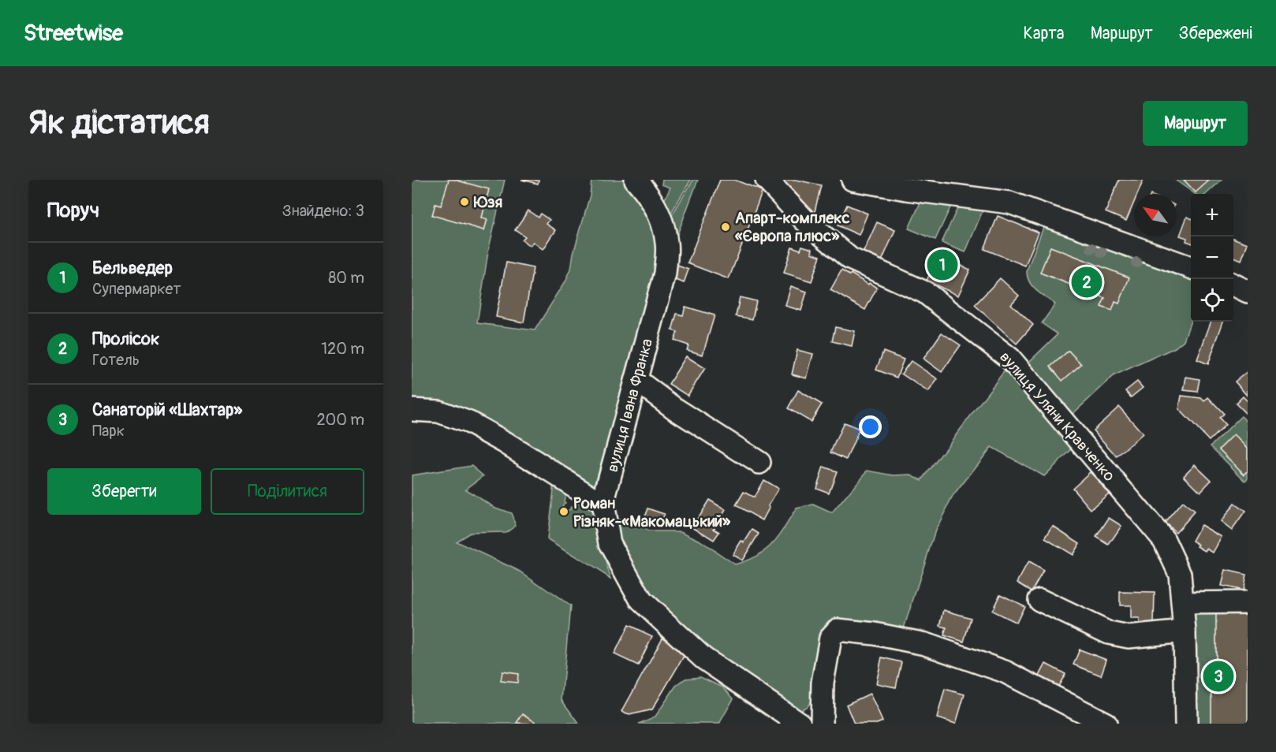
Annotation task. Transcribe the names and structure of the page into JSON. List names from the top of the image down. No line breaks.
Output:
{"streets":{"street":["вулиця Івана Франка","вулиця Уляни Кравченко"]},"places":["Юзя","Апарт-комплекс «Європа плюс»","Роман Різняк-«Макомацький»"],"north":"top left","page":{"header":"Streetwise","nav":["Карта","Маршрут","Збережені"],"buttons":["Маршрут",["Зберегти","Поділитися"]],"title":"Як дістатися","heading":["Поруч","Знайдено: 3"],"map_buttons":["+","−"],"list":[{"mark":"1","name":"Бельведер","note":"Супермаркет","value":"80 m"},{"mark":"2","name":"Пролісок","note":"Готель","value":"120 m"},{"mark":"3","name":"Санаторій «Шахтар»","note":"Парк","value":"200 m"}],"pins":["1","2","3"]}}
